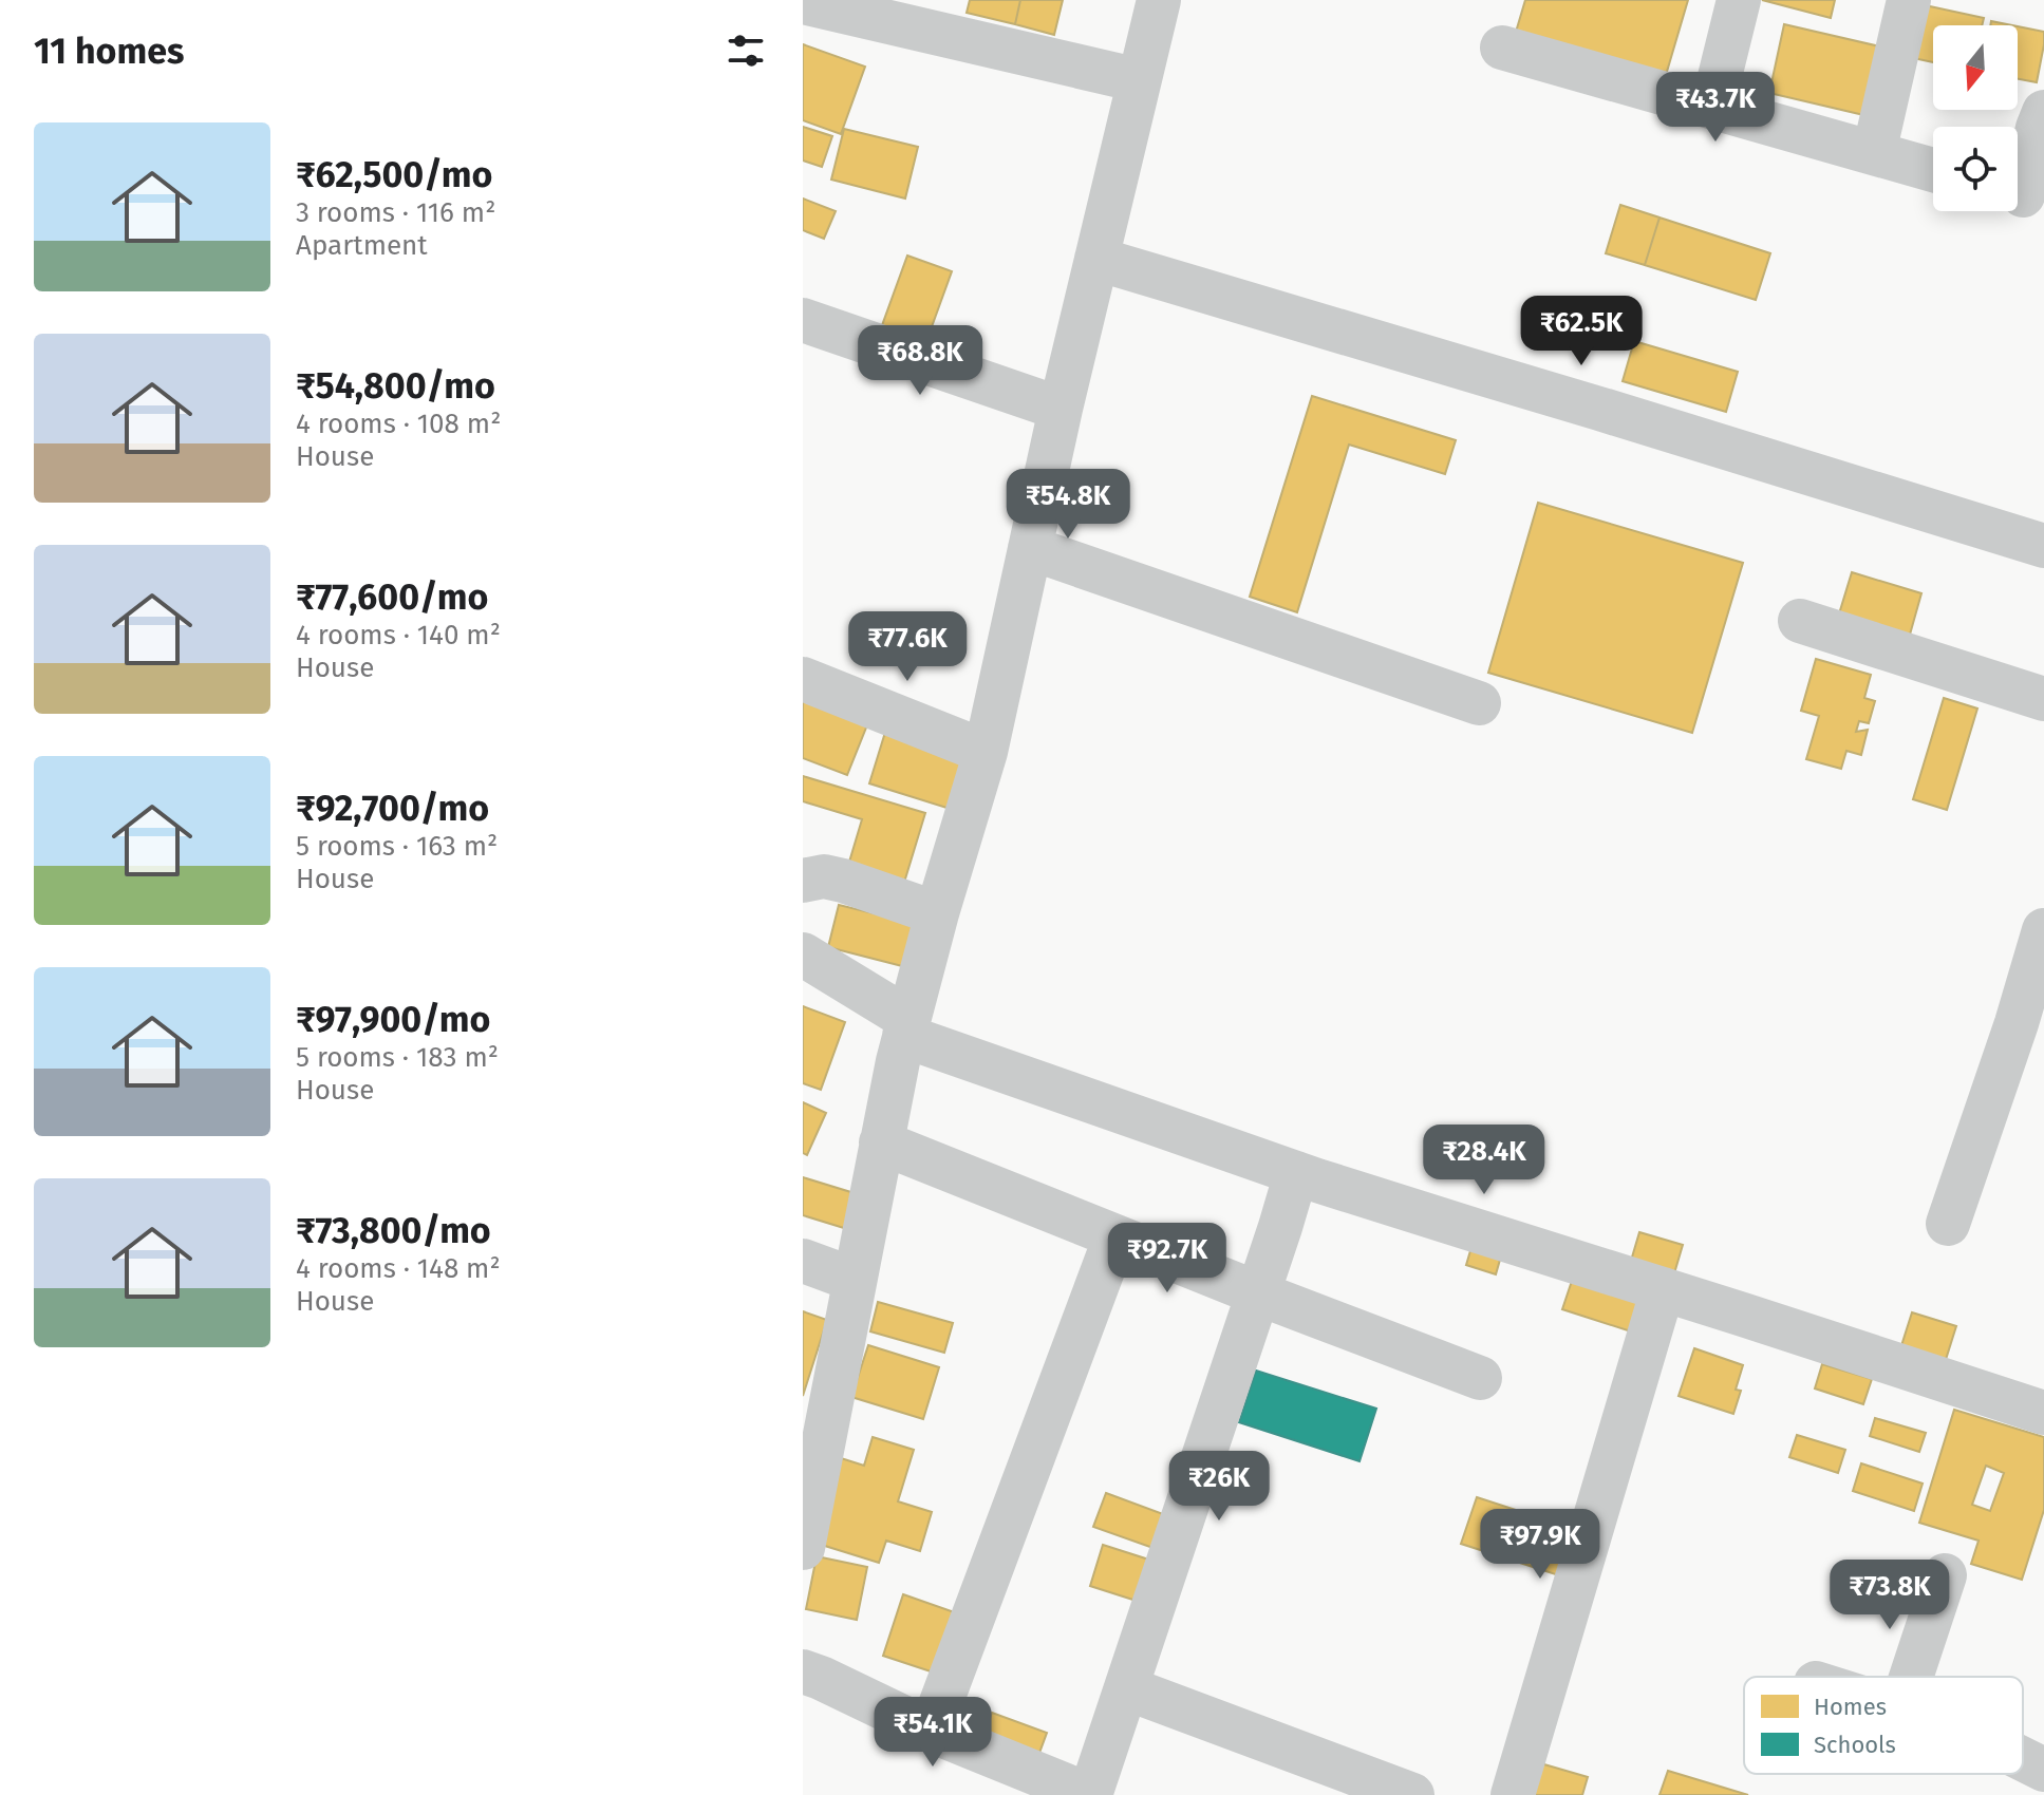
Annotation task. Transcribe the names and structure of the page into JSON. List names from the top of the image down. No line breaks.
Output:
{"legend":["Homes","Schools"],"north":"bottom","page":{"heading":"11 homes","price":["₹43.7K","₹62.5K","₹68.8K","₹54.8K","₹77.6K","₹28.4K","₹92.7K","₹26K","₹97.9K","₹73.8K","₹54.1K"],"list":[{"name":"₹62,500/mo","note":"3 rooms · 116 m² · Apartment"},{"name":"₹54,800/mo","note":"4 rooms · 108 m² · House"},{"name":"₹77,600/mo","note":"4 rooms · 140 m² · House"},{"name":"₹92,700/mo","note":"5 rooms · 163 m² · House"},{"name":"₹97,900/mo","note":"5 rooms · 183 m² · House"},{"name":"₹73,800/mo","note":"4 rooms · 148 m² · House"}]}}
